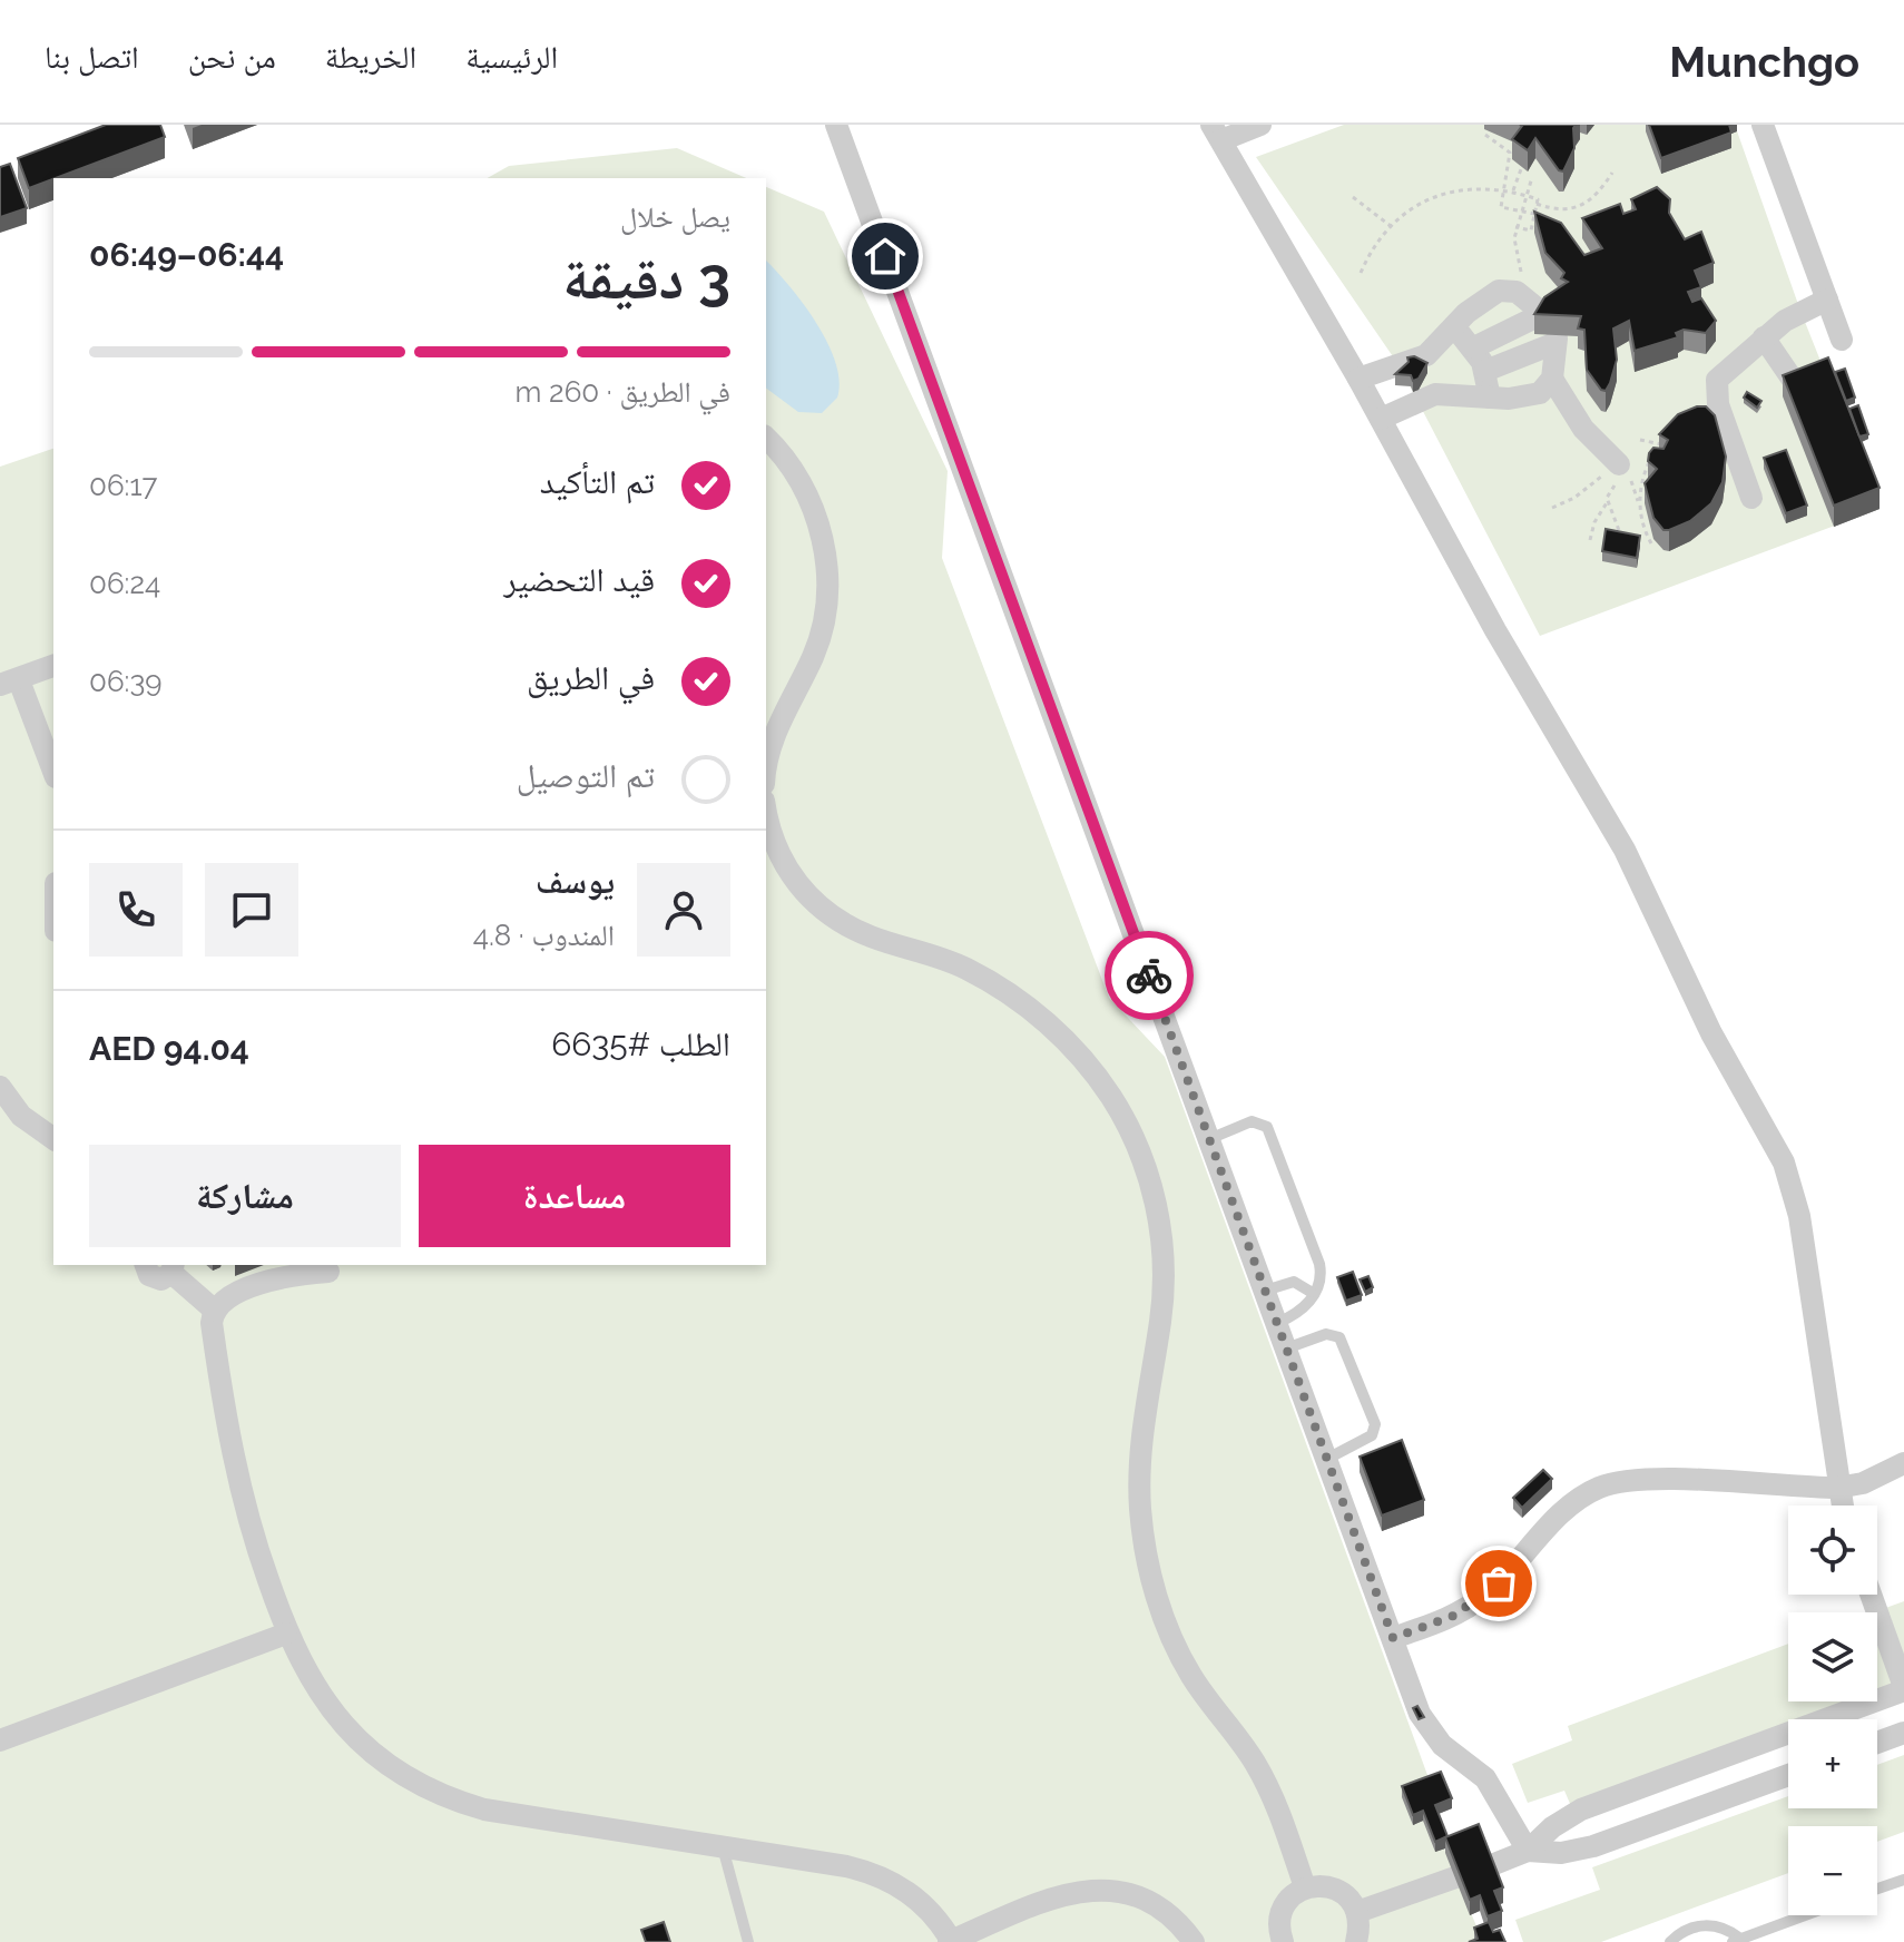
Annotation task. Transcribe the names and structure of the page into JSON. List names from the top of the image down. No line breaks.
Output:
{"page":{"header":"Munchgo","nav":["الرئيسية","الخريطة","من نحن","اتصل بنا"],"heading":["3 دقيقة","يصل خلال","06:44–06:49"],"panel":["يوسف","المندوب · 4.8","الطلب #6635","AED 94.04"],"bar":"في الطريق · 260 m","list":[["تم التأكيد","06:17"],["قيد التحضير","06:24"],["في الطريق","06:39"],"تم التوصيل"],"buttons":["مساعدة","مشاركة"],"map_buttons":["+","−"]}}
